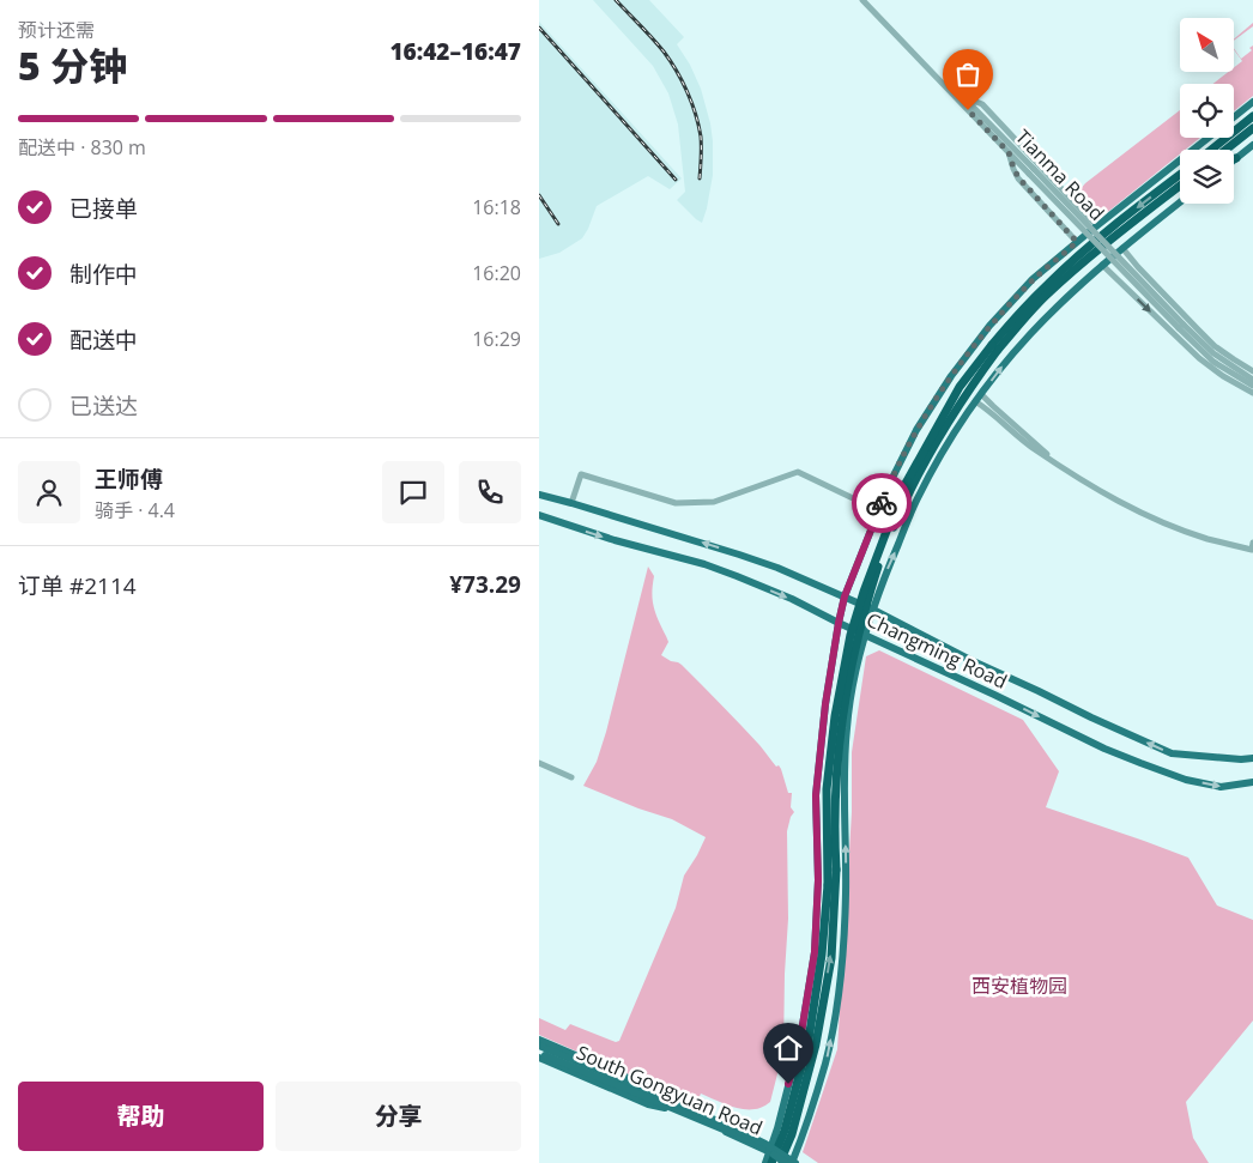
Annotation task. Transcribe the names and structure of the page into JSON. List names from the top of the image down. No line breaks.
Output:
{"streets":{"main road":["Changming Road","South Gongyuan Road"],"street":["Tianma Road"]},"parks":["西安植物园"],"north":"top left","page":{"heading":["5 分钟","预计还需","16:42–16:47"],"panel":["王师傅","骑手 · 4.4","订单 #2114","¥73.29"],"bar":"配送中 · 830 m","list":[["已接单","16:18"],["制作中","16:20"],["配送中","16:29"],"已送达"],"buttons":["帮助","分享"]}}
